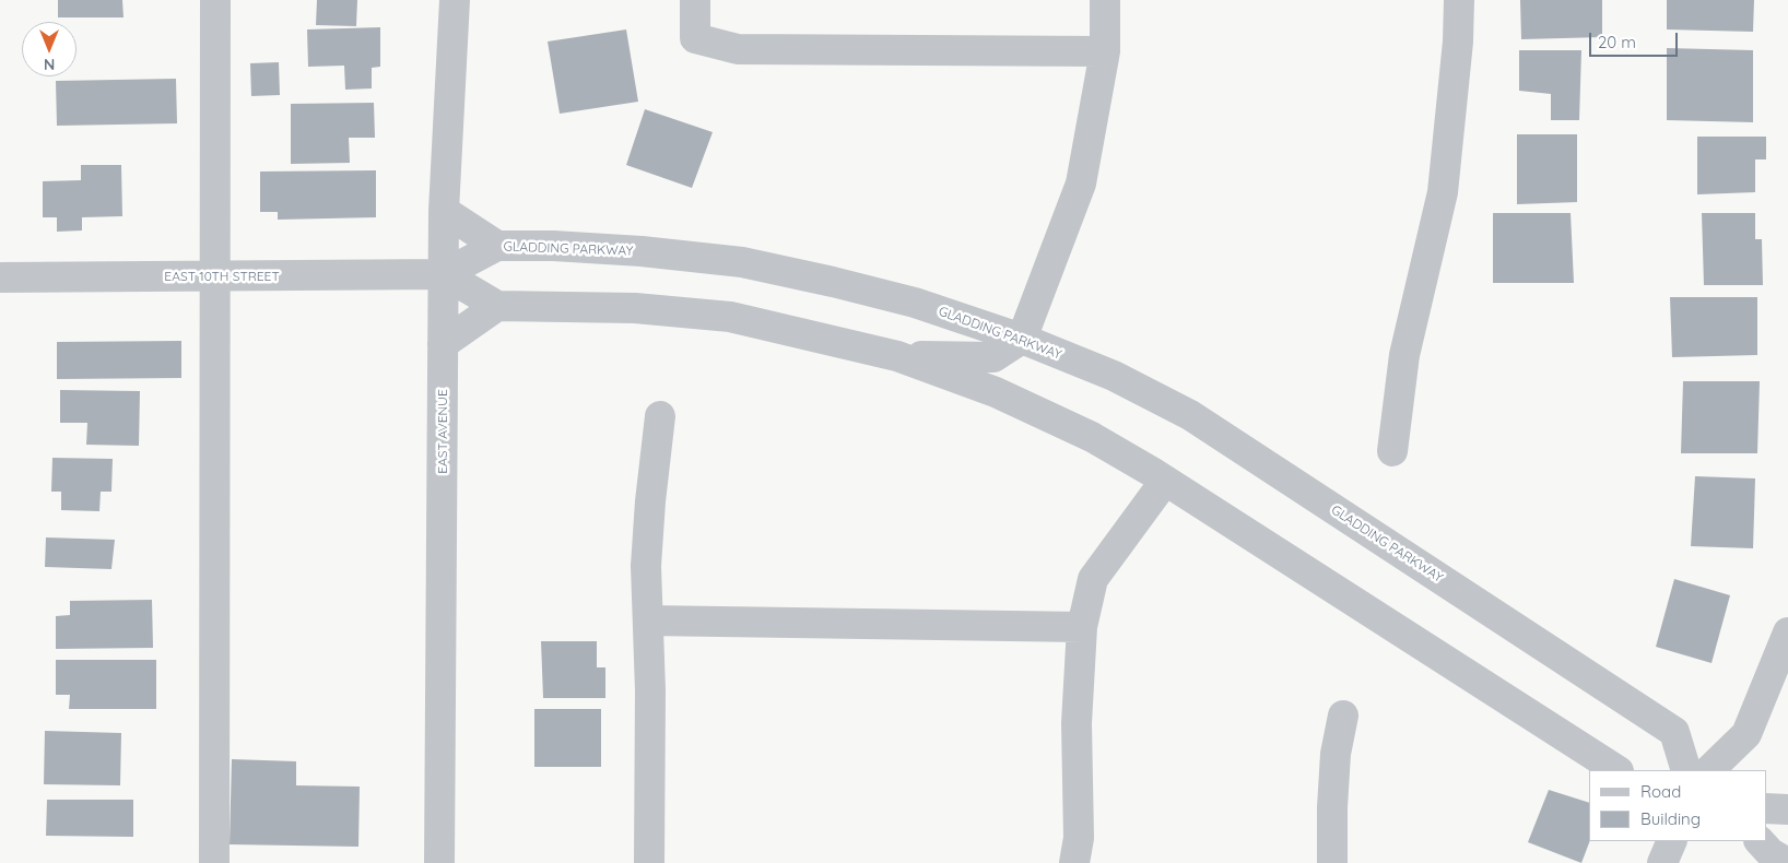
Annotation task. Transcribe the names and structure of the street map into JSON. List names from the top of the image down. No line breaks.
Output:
{"streets":{"street":["GLADDING PARKWAY","EAST 10TH STREET","EAST AVENUE"]},"crossings":[["GLADDING PARKWAY","EAST 10TH STREET"],["GLADDING PARKWAY","EAST AVENUE"],["EAST 10TH STREET","EAST AVENUE"]],"legend":["Road","Building"],"scale_bar":"20 m","north":"bottom"}
